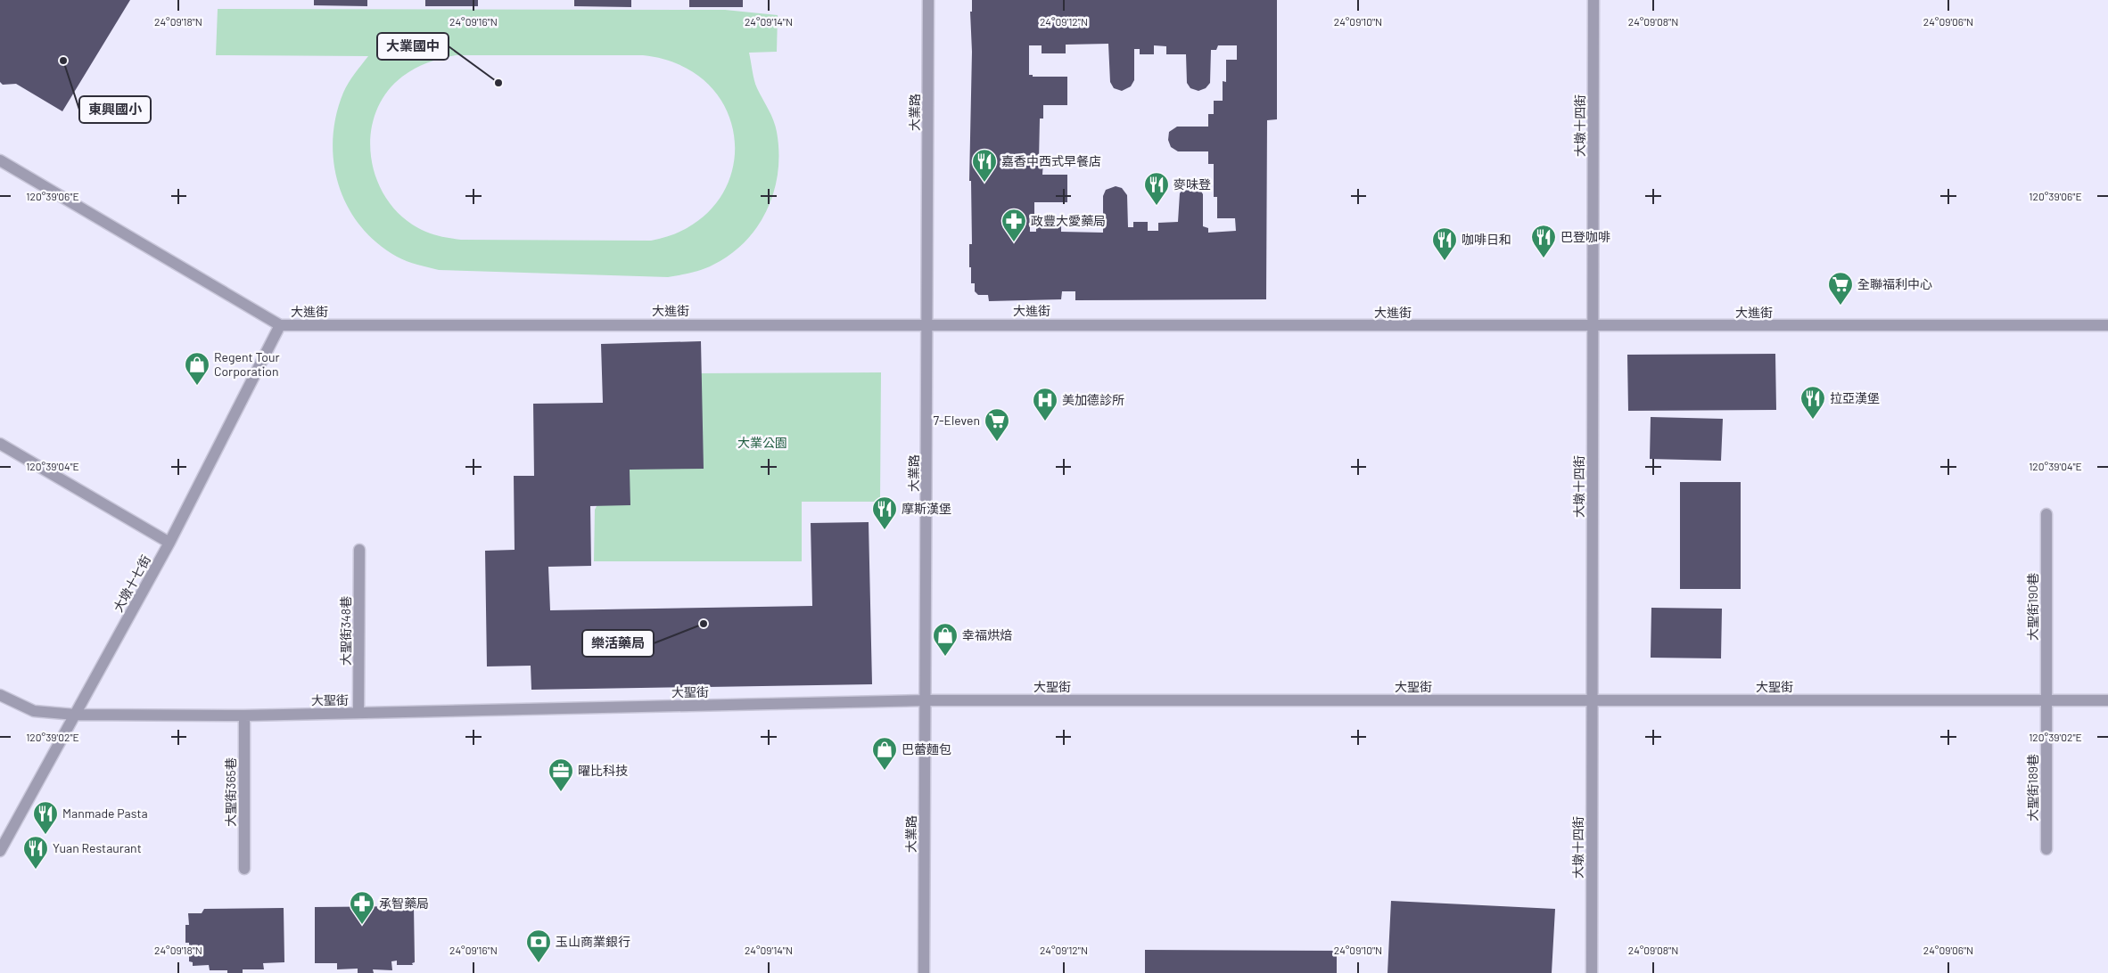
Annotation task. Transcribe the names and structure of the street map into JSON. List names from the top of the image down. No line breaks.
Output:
{"streets":{"street":["大業路","大墩十四街","大進街","大墩十七街","大聖街190巷","大聖街348巷","大聖街","大聖街189巷","大聖街365巷"]},"crossings":[["大業路","大進街"],["大業路","大聖街"],["大墩十四街","大進街"],["大墩十四街","大聖街"],["大進街","大墩十七街"],["大墩十七街","大聖街"],["大聖街190巷","大聖街"],["大聖街190巷","大聖街189巷"],["大聖街348巷","大聖街"],["大聖街","大聖街189巷"],["大聖街","大聖街365巷"]],"parks":["大業公園"],"places":{"other":["東興國小","大業國中","樂活藥局"],"restaurant":["嘉香中西式早餐店","麥味登","巴登咖啡","咖啡日和","拉亞漢堡","摩斯漢堡","Manmade Pasta","Yuan Restaurant"],"pharmacy":["政豐大愛藥局","承智藥局"],"supermarket":["全聯福利中心","7-Eleven"],"shop":["Regent Tour Corporation","幸福烘焙","巴蕾麵包"],"hospital":["美加德診所"],"office":["曜比科技"],"bank":["玉山商業銀行"]},"coordinates":["24°09'18\"N","24°09'16\"N","24°09'14\"N","24°09'12\"N","24°09'10\"N","24°09'08\"N","24°09'06\"N","120°39'06\"E","120°39'04\"E","120°39'02\"E"]}
